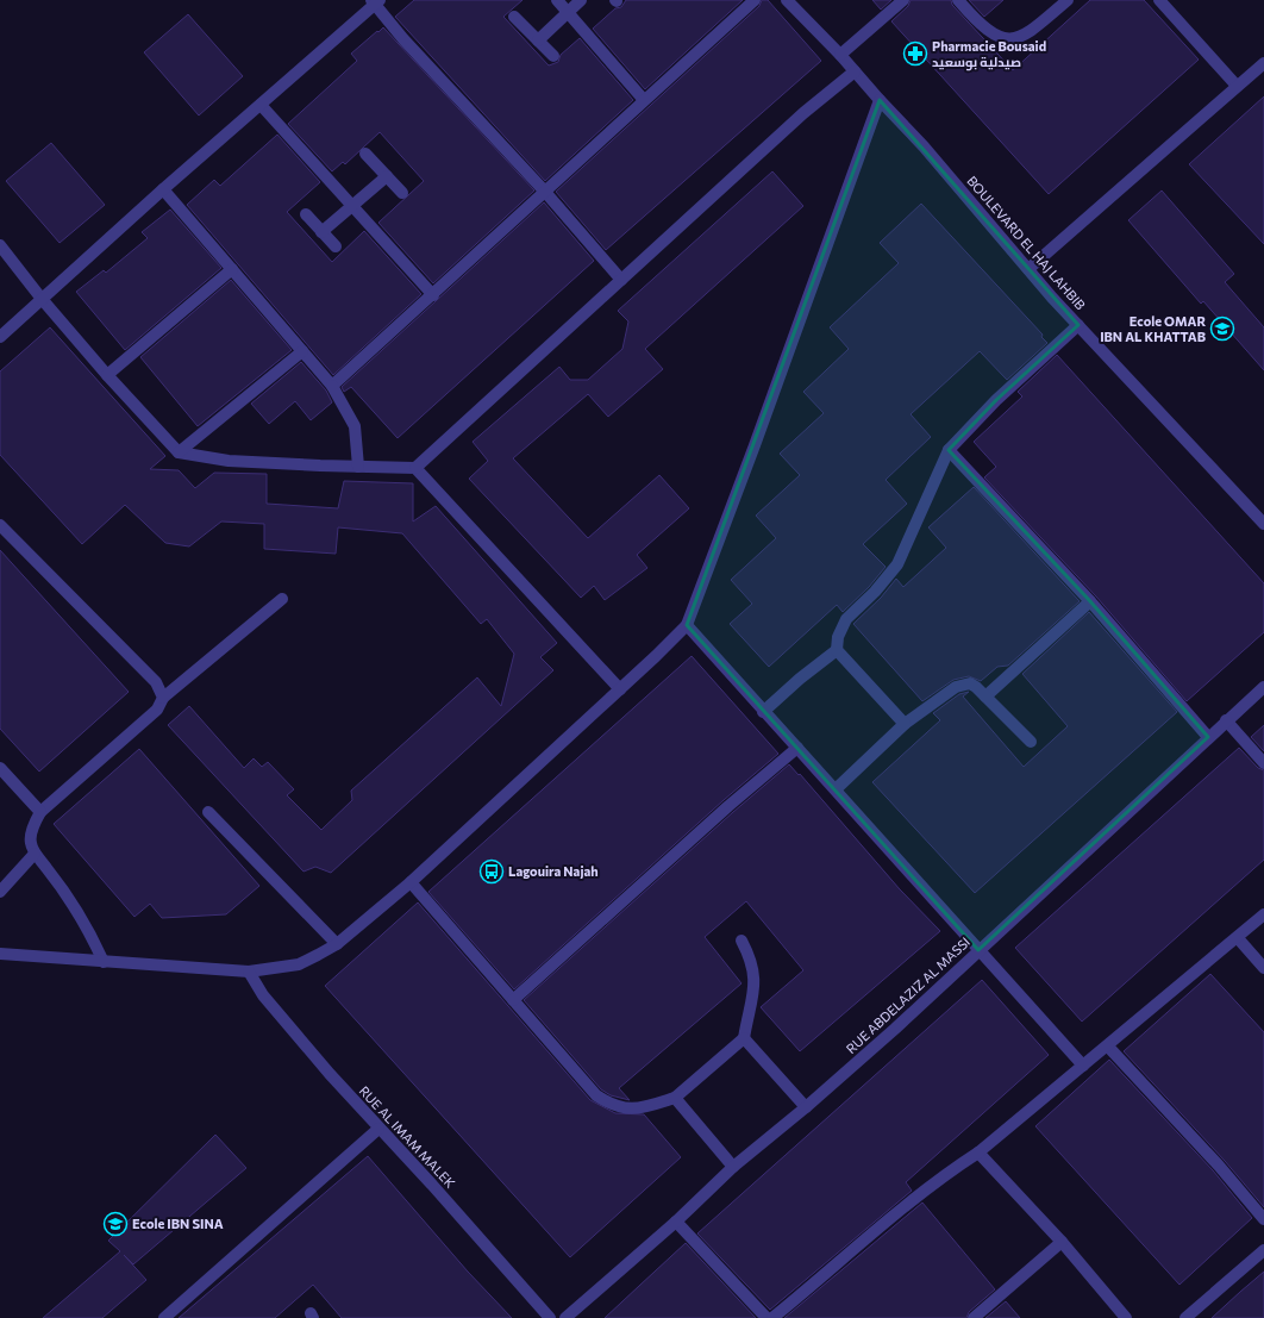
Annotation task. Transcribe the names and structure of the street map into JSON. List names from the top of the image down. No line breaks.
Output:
{"streets":{"street":["BOULEVARD EL HAJ LAHBIB","RUE ABDELAZIZ AL MASSI","RUE AL IMAM MALEK"]},"places":{"pharmacy":["Pharmacie Bousaid صيدلية بوسعيد"],"school or university":["Ecole OMAR IBN AL KHATTAB","Ecole IBN SINA"],"bus stop":["Lagouira Najah"]}}
